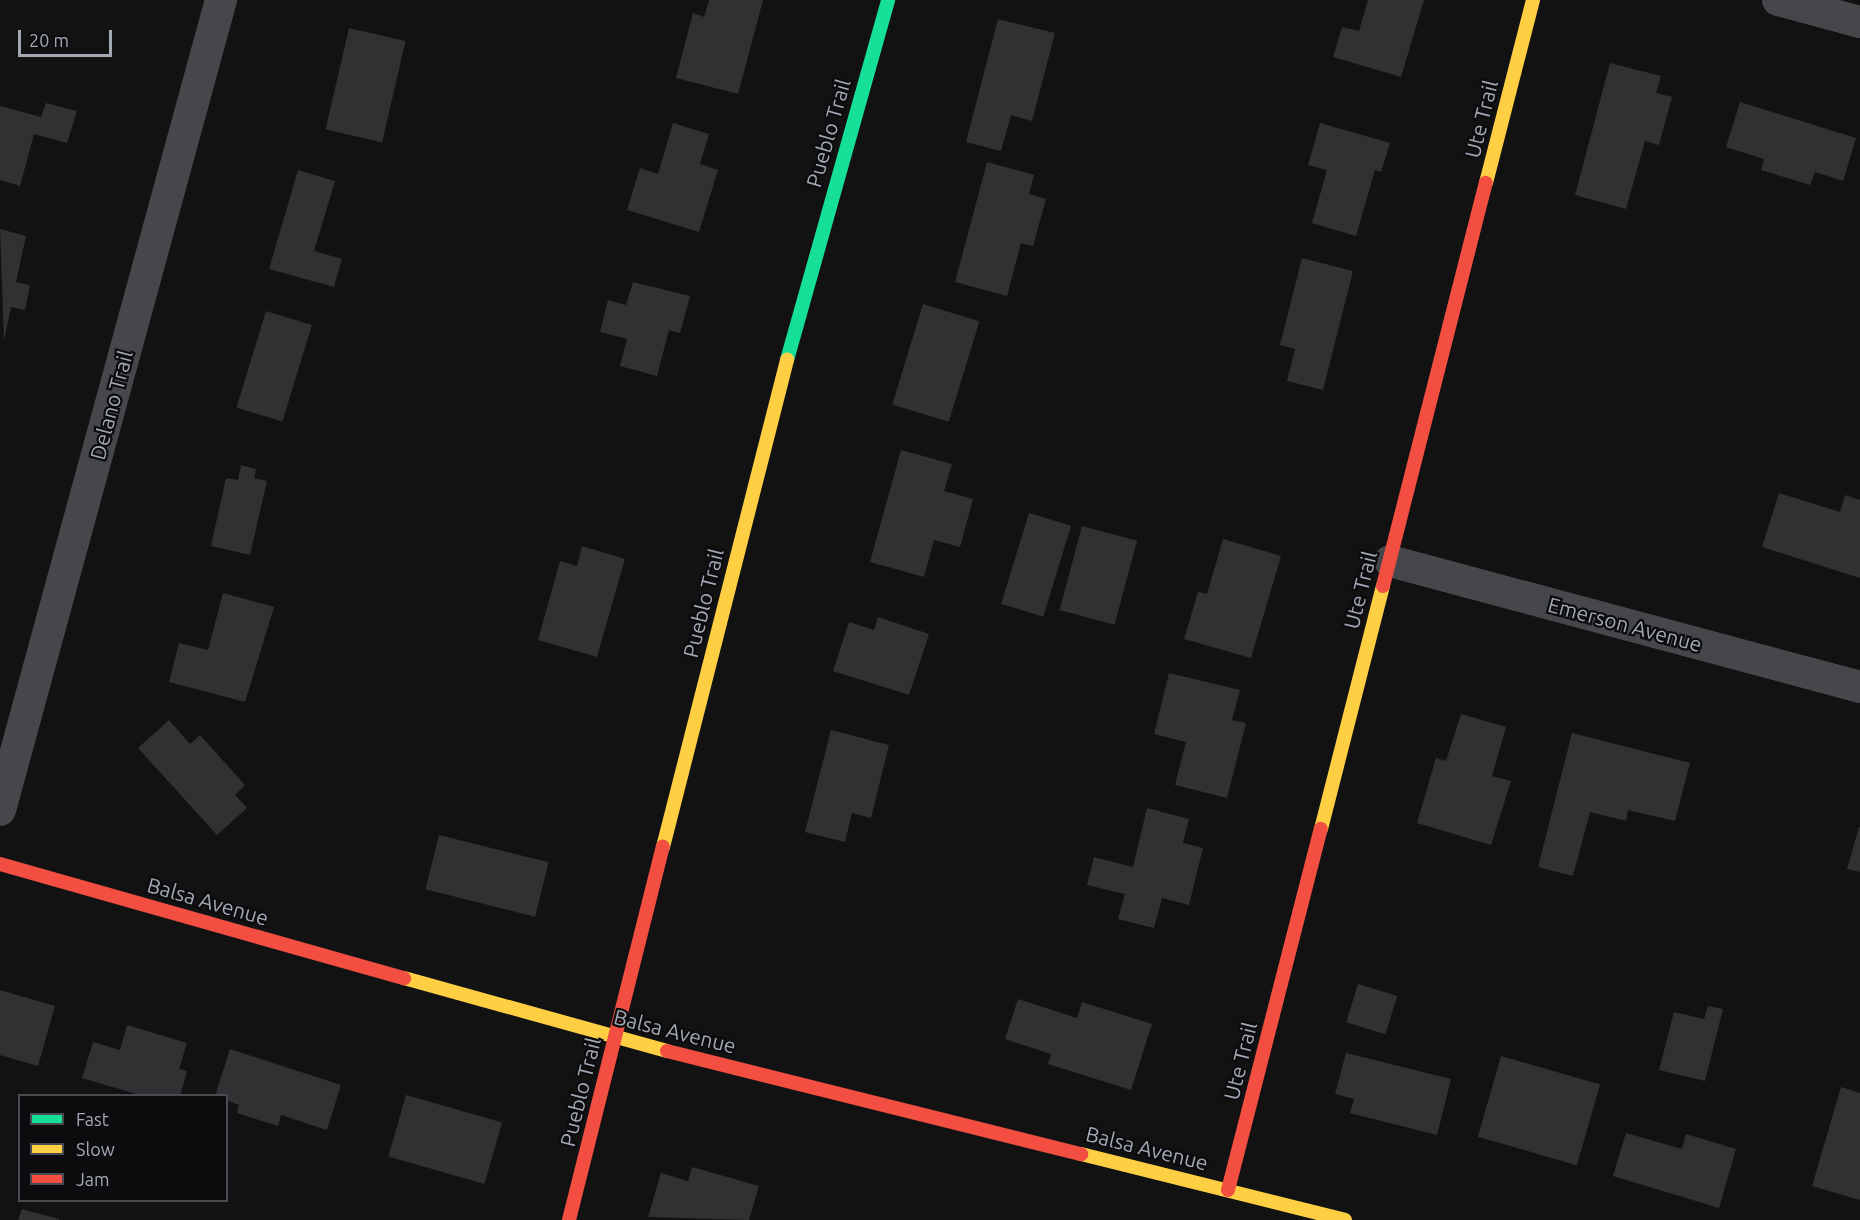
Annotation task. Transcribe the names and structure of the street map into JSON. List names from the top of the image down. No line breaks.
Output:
{"streets":{"street":["Ute Trail","Pueblo Trail","Delano Trail","Emerson Avenue","Balsa Avenue"]},"crossings":[["Ute Trail","Emerson Avenue"],["Ute Trail","Balsa Avenue"],["Pueblo Trail","Balsa Avenue"]],"legend":["Fast","Slow","Jam"],"scale_bar":"20 m"}
